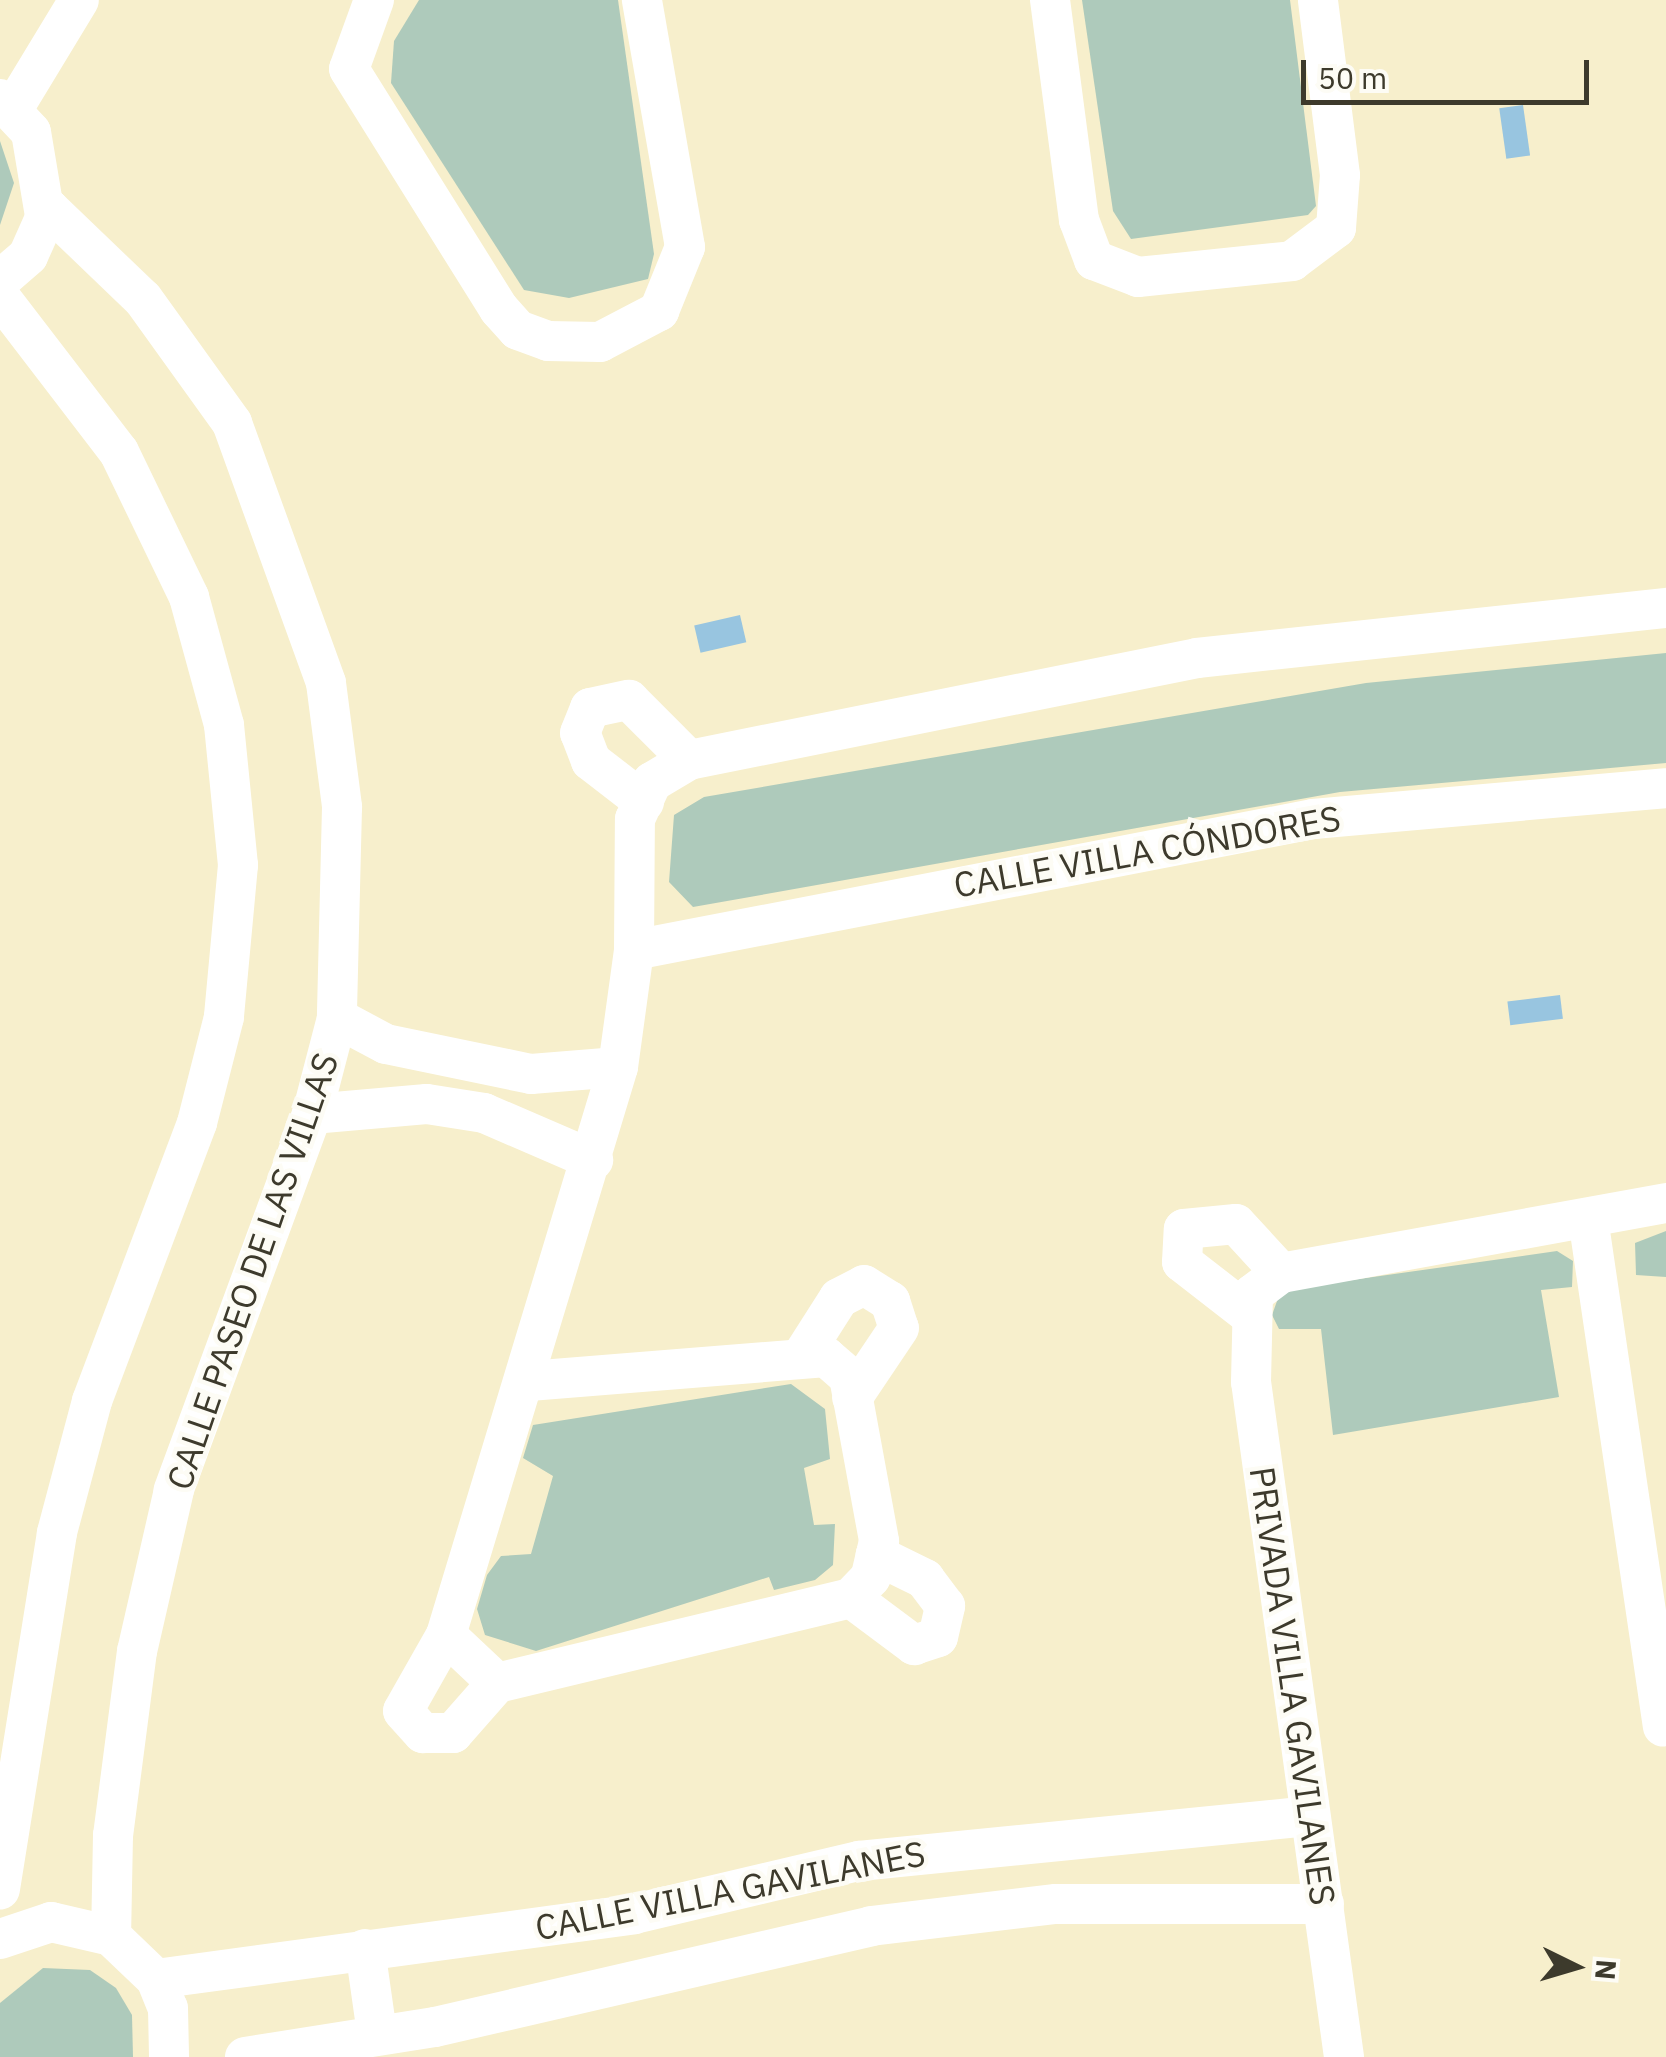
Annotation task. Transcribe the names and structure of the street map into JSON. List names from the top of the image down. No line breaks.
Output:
{"streets":{"street":["CALLE VILLA CÓNDORES","CALLE PASEO DE LAS VILLAS","PRIVADA VILLA GAVILANES","CALLE VILLA GAVILANES"]},"crossings":[["PRIVADA VILLA GAVILANES","CALLE VILLA GAVILANES"]],"scale_bar":"50 m","north":"right"}
